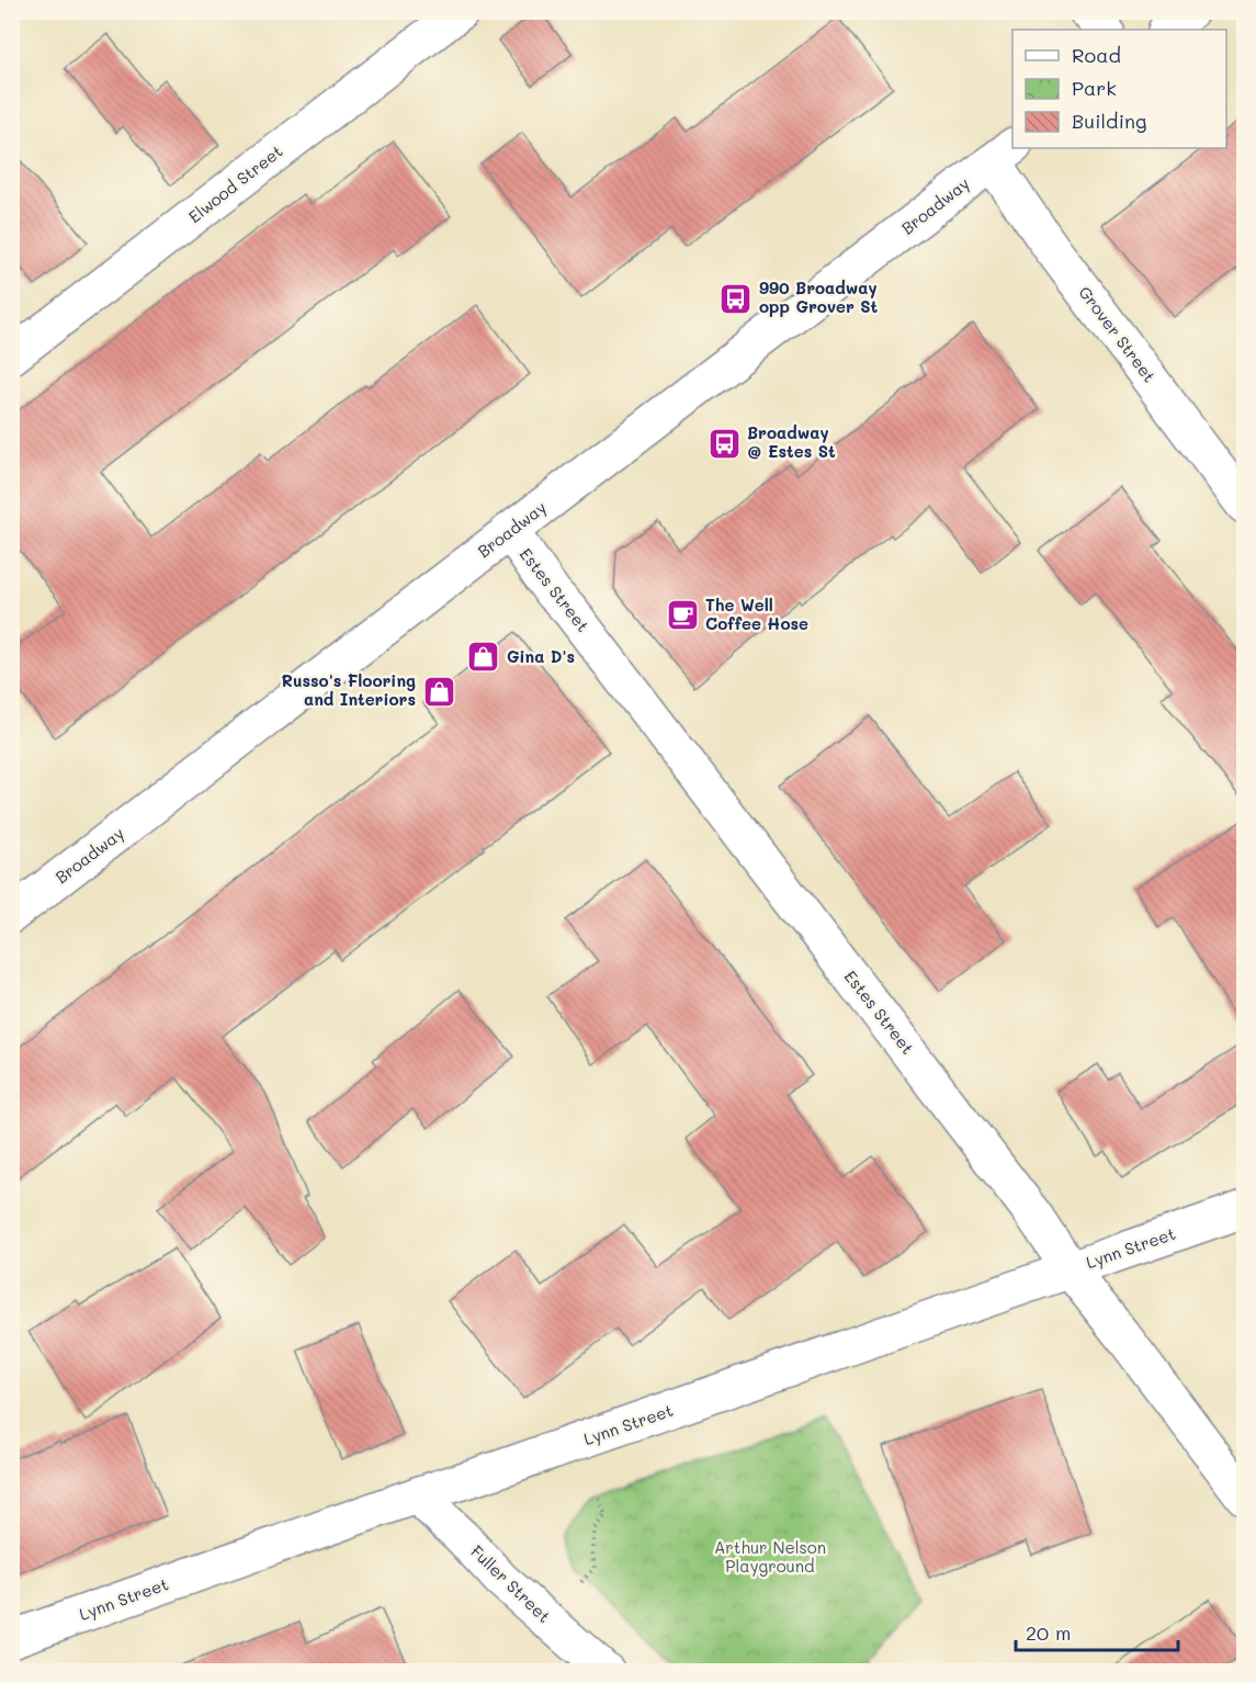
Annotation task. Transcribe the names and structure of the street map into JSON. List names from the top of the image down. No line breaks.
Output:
{"streets":{"main road":["Elwood Street","Broadway","Grover Street","Estes Street","Lynn Street","Fuller Street"]},"crossings":[["Broadway","Grover Street"],["Broadway","Estes Street"],["Estes Street","Lynn Street"],["Lynn Street","Fuller Street"]],"parks":["Arthur Nelson Playground"],"places":{"bus stop":["990 Broadway opp Grover St","Broadway @ Estes St"],"cafe":["The Well Coffee Hose"],"shop":["Gina D's","Russo's Flooring and Interiors"]},"legend":["Road","Park","Building"],"scale_bar":"20 m"}
